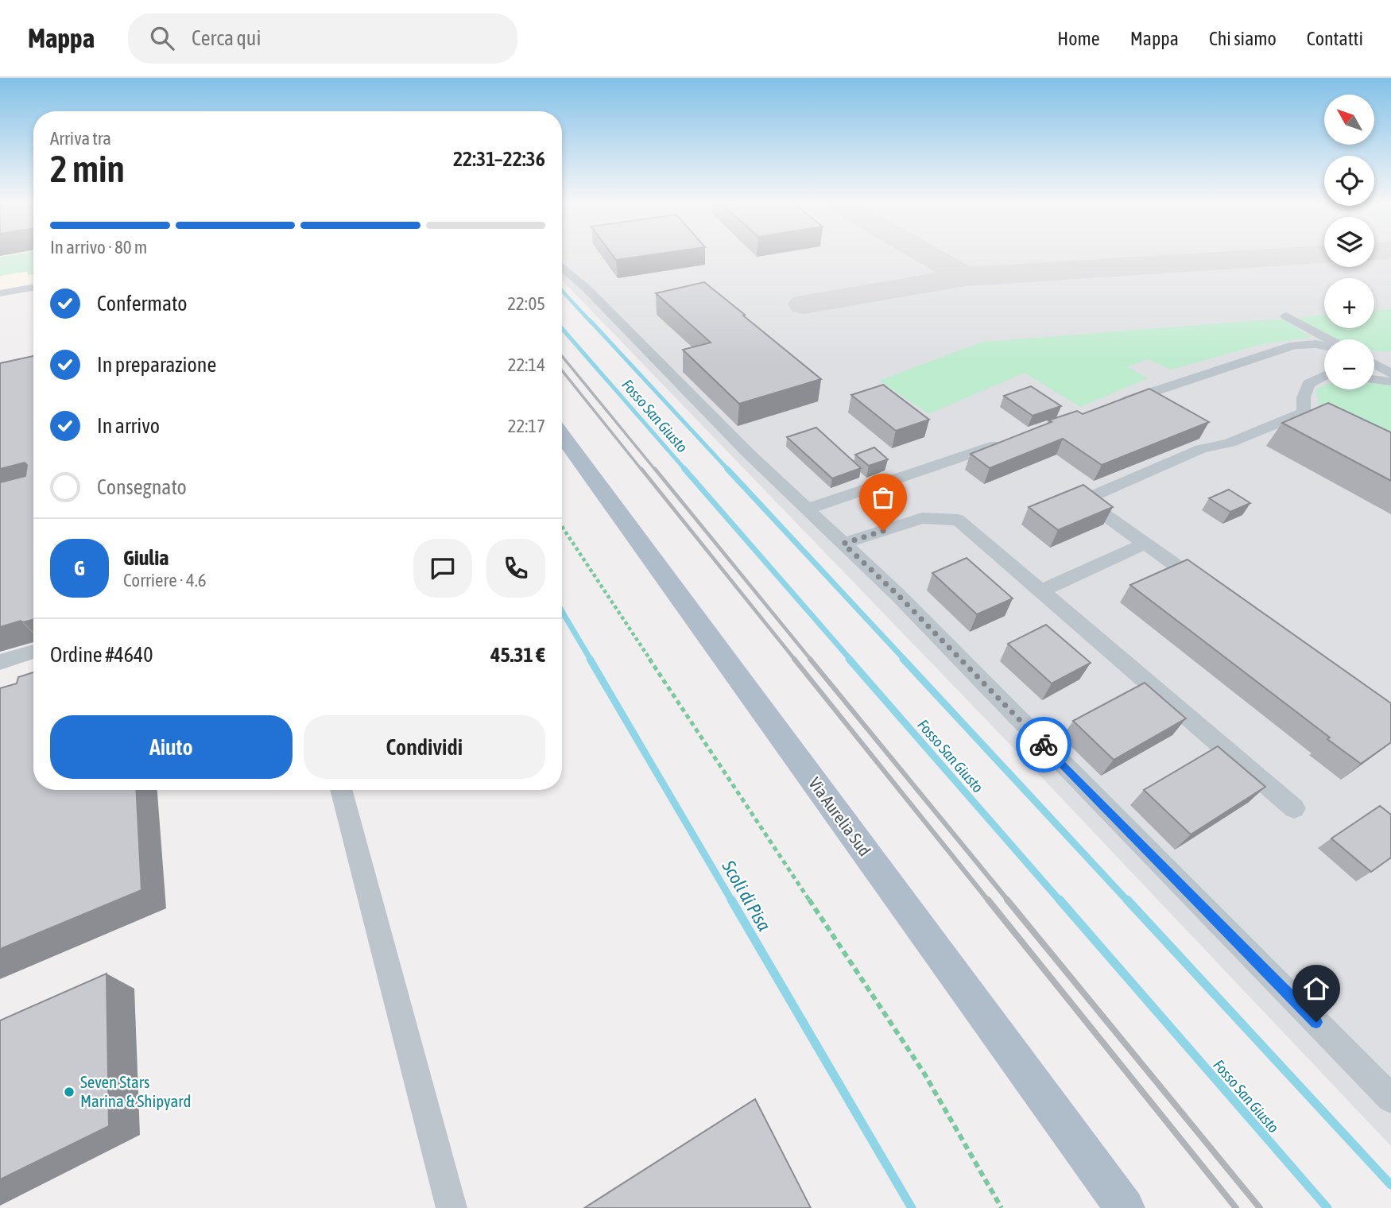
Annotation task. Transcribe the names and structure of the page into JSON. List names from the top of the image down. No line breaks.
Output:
{"streets":{"main road":["Via Aurelia Sud"]},"water":["Fosso San Giusto","Scoli di Pisa"],"places":["Seven Stars Marina & Shipyard"],"north":"top left","page":{"header":"Mappa","search":"Cerca qui","nav":["Home","Mappa","Chi siamo","Contatti"],"map_buttons":["+","−"],"heading":["2 min","Arriva tra","22:31–22:36"],"panel":["Giulia","Corriere · 4.6","Ordine #4640","45.31 €"],"bar":"In arrivo · 80 m","list":[["Confermato","22:05"],["In preparazione","22:14"],["In arrivo","22:17"],"Consegnato"],"round":"G","buttons":["Aiuto","Condividi"]}}
